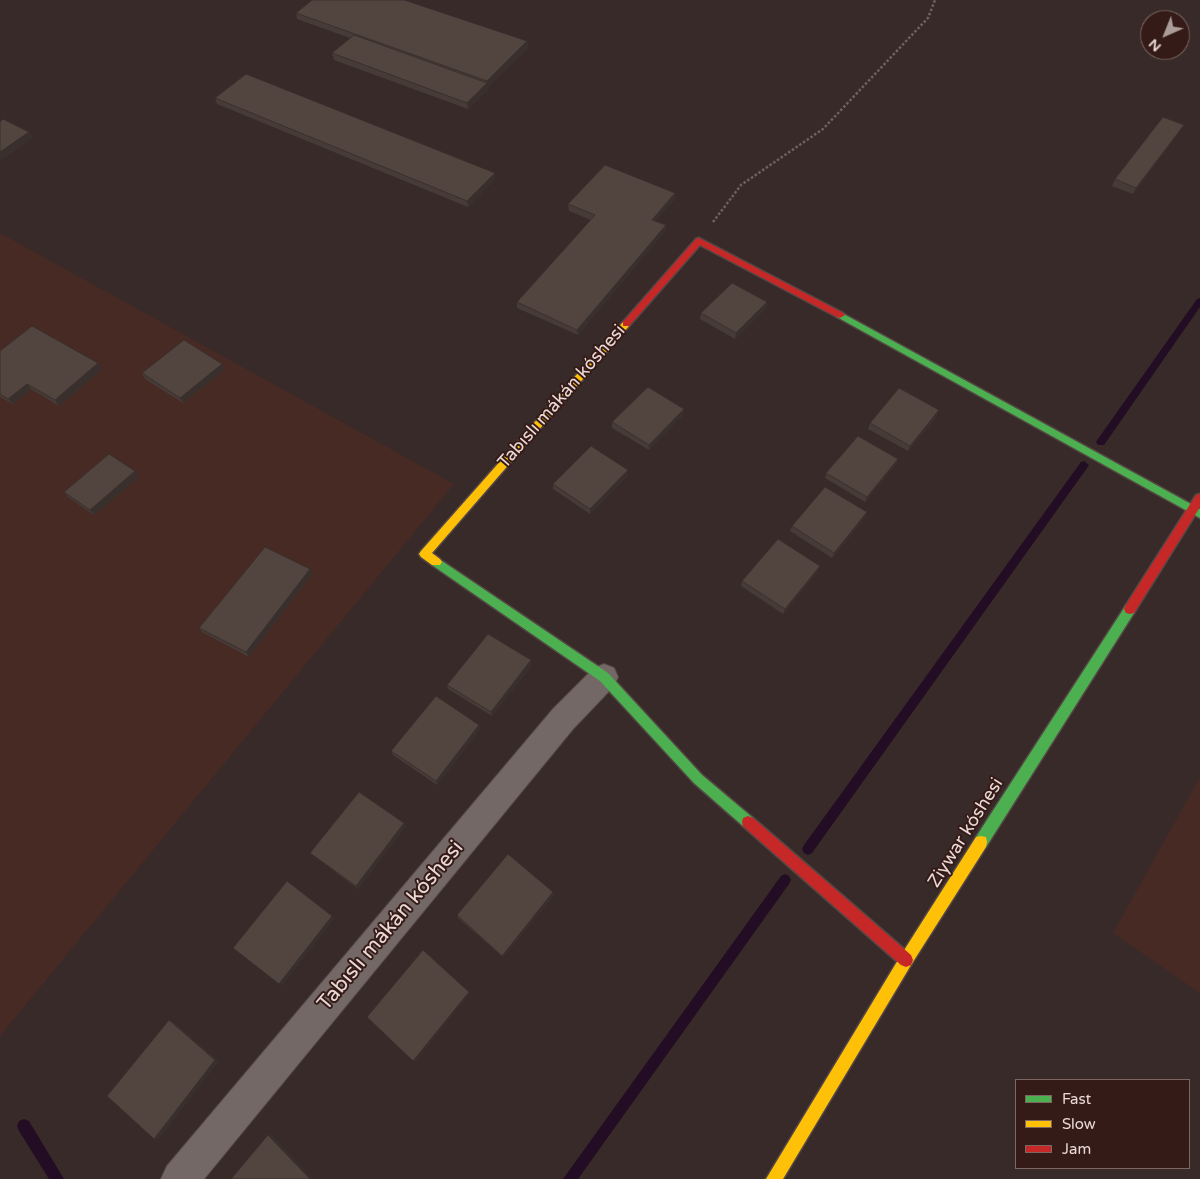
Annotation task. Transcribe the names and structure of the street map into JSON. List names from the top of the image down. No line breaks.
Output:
{"streets":{"street":["Tabıslı mákán kóshesi","Ziywar kóshesi"]},"legend":["Fast","Slow","Jam"],"north":"bottom left"}
